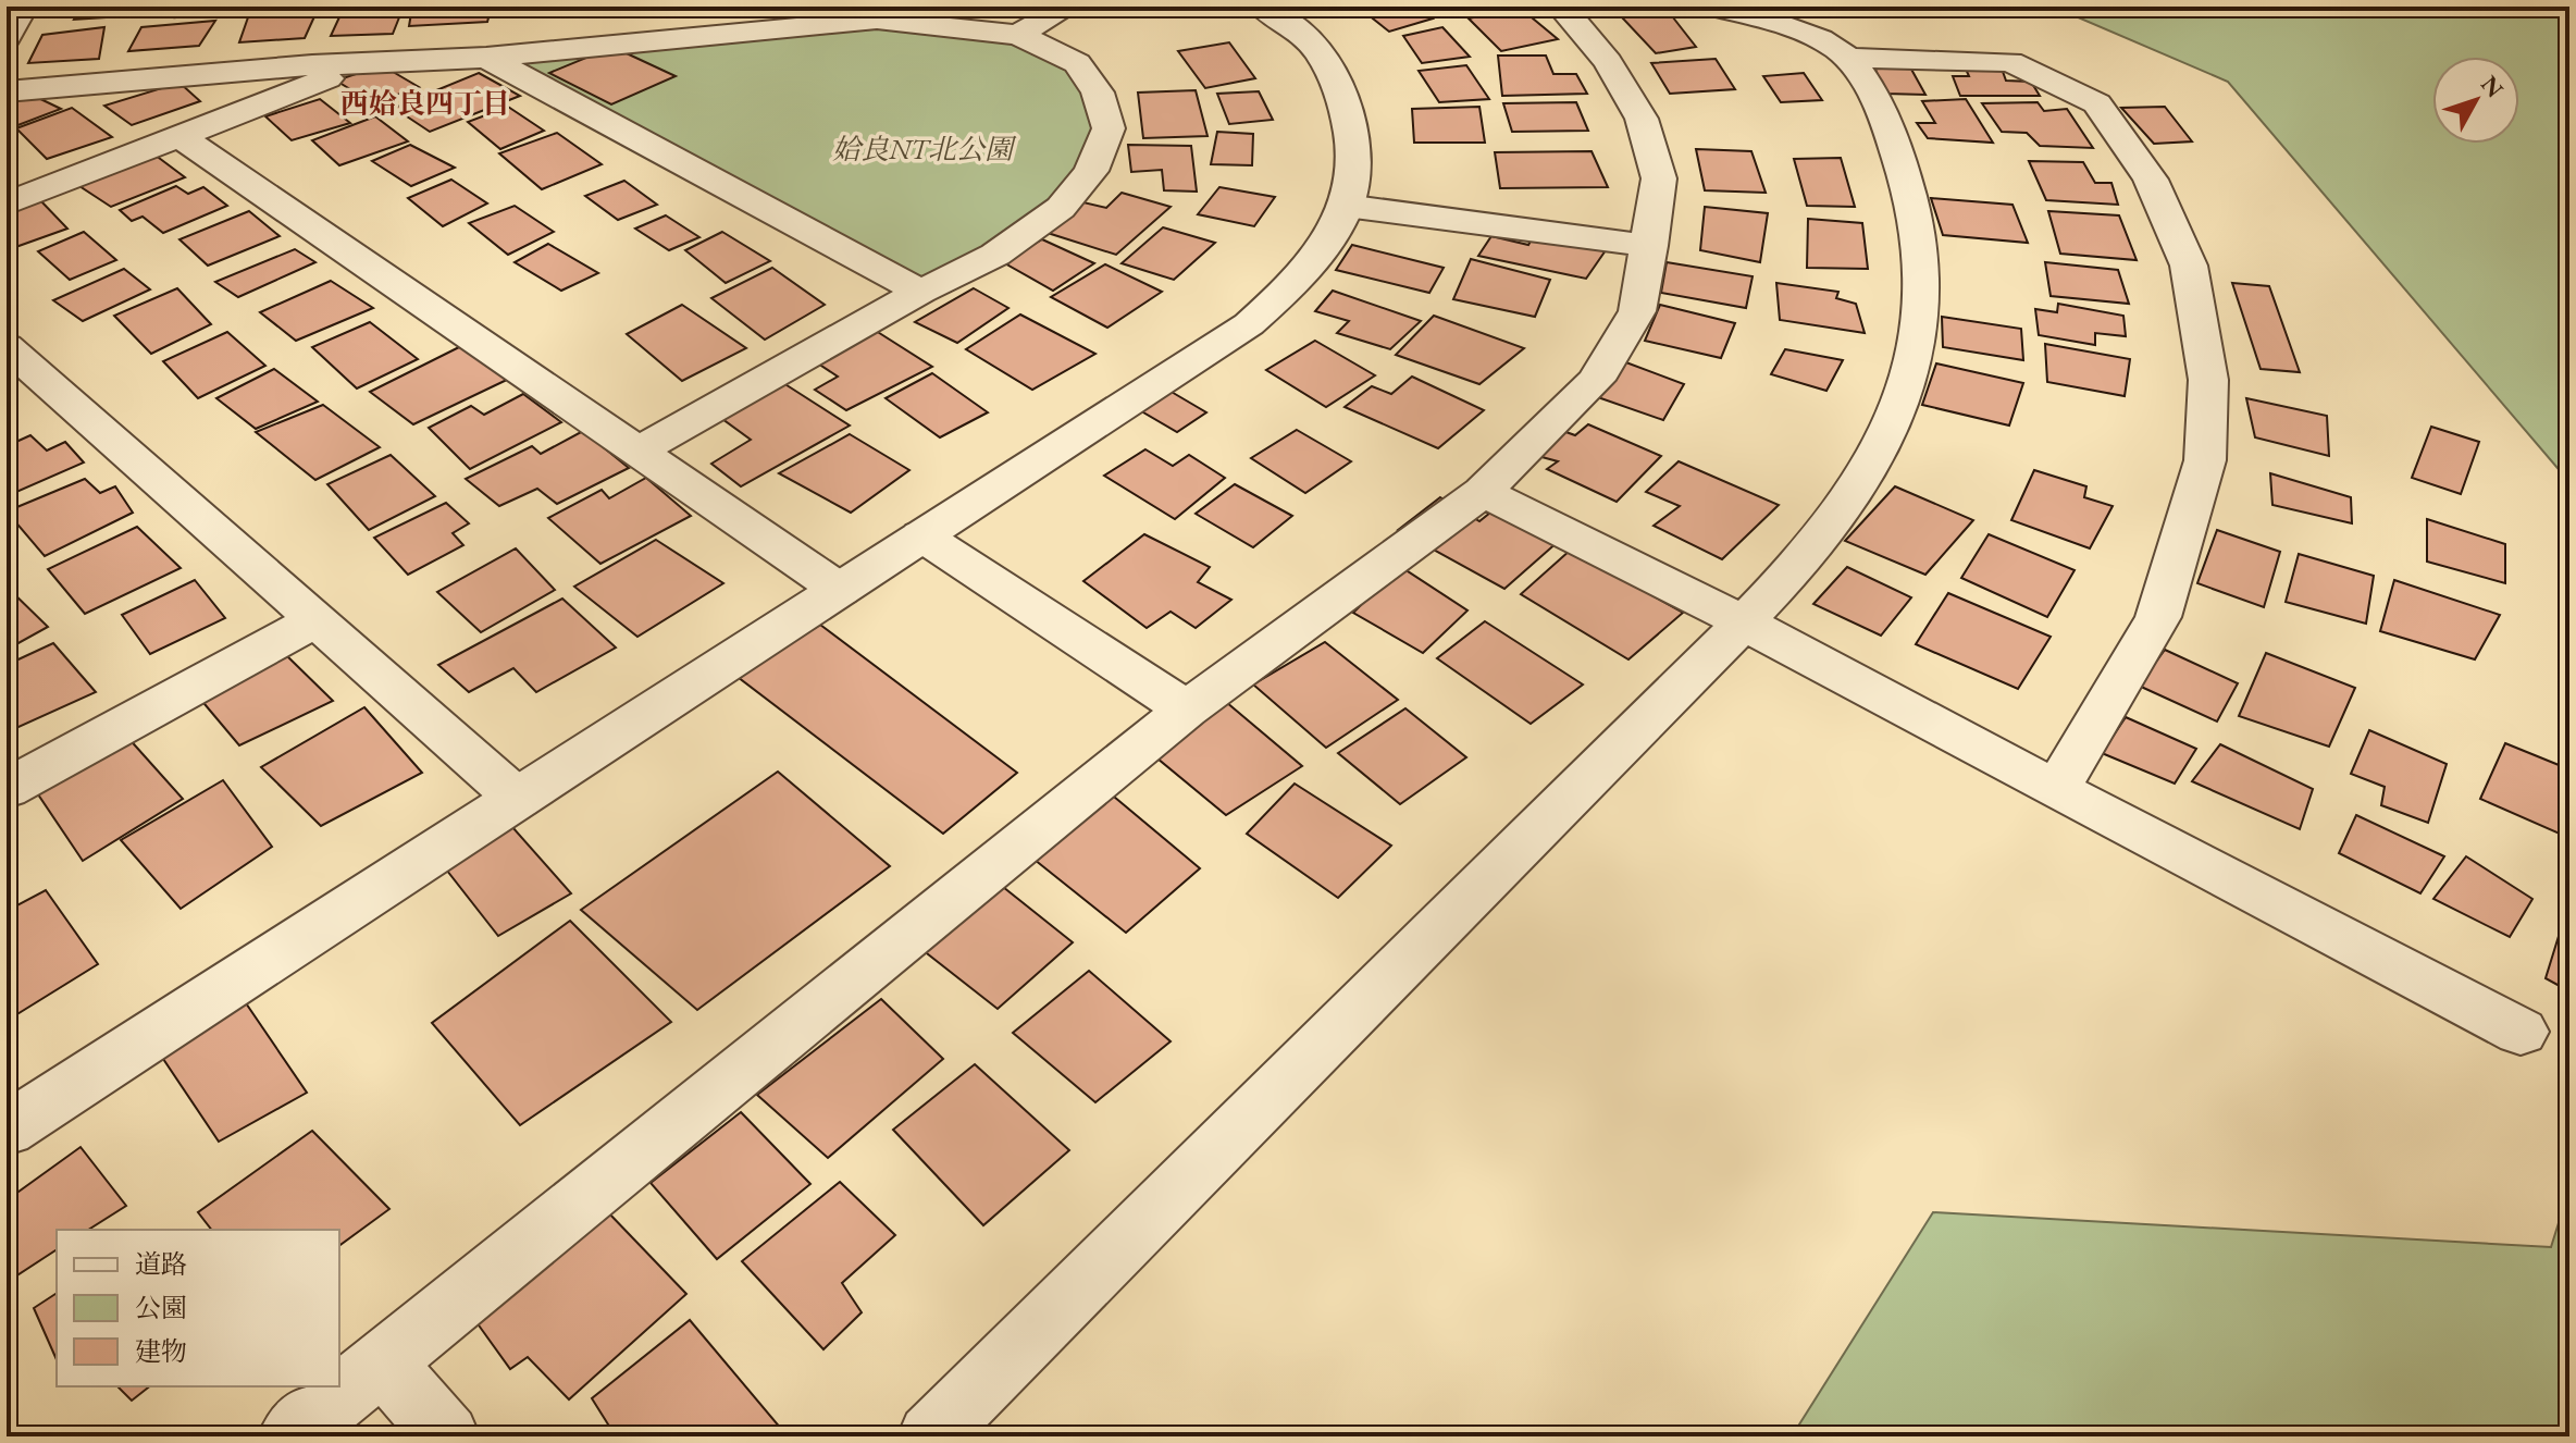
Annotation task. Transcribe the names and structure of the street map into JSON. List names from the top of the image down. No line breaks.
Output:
{"districts":["西姶良四丁目"],"parks":["姶良NT北公園"],"legend":["道路","公園","建物"],"north":"top right"}
